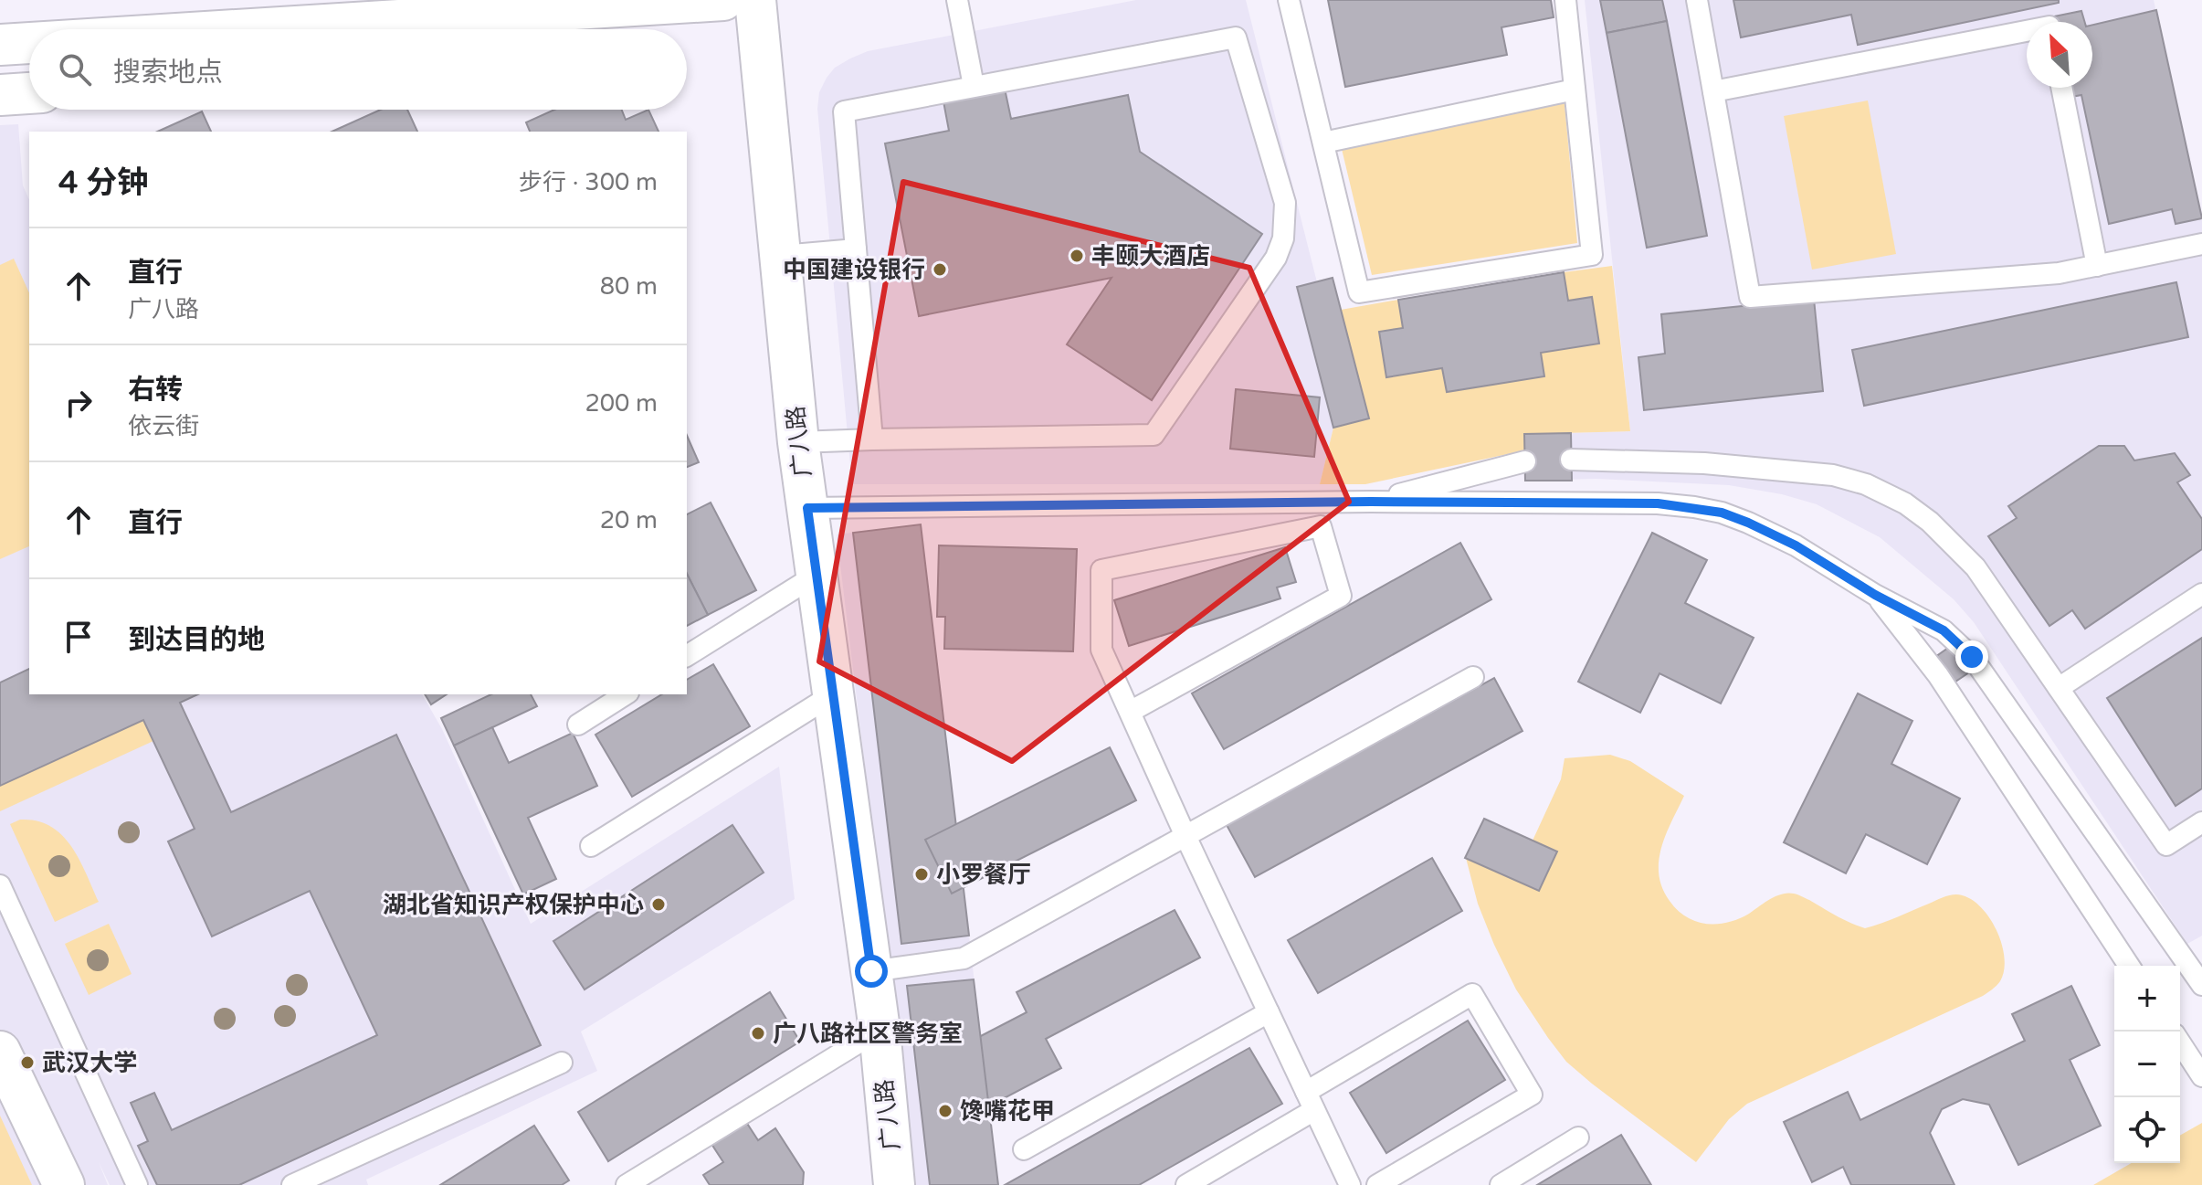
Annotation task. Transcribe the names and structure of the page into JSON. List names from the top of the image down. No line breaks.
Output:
{"streets":{"street":["广八路"]},"places":["丰颐大酒店","中国建设银行","小罗餐厅","湖北省知识产权保护中心","广八路社区警务室","武汉大学","馋嘴花甲"],"north":"top left","page":{"search":"搜索地点","heading":["4 分钟","步行 · 300 m"],"list":[["直行","广八路","80 m"],["右转","依云街","200 m"],["直行","20 m"],"到达目的地"],"map_buttons":["+","−"]}}
